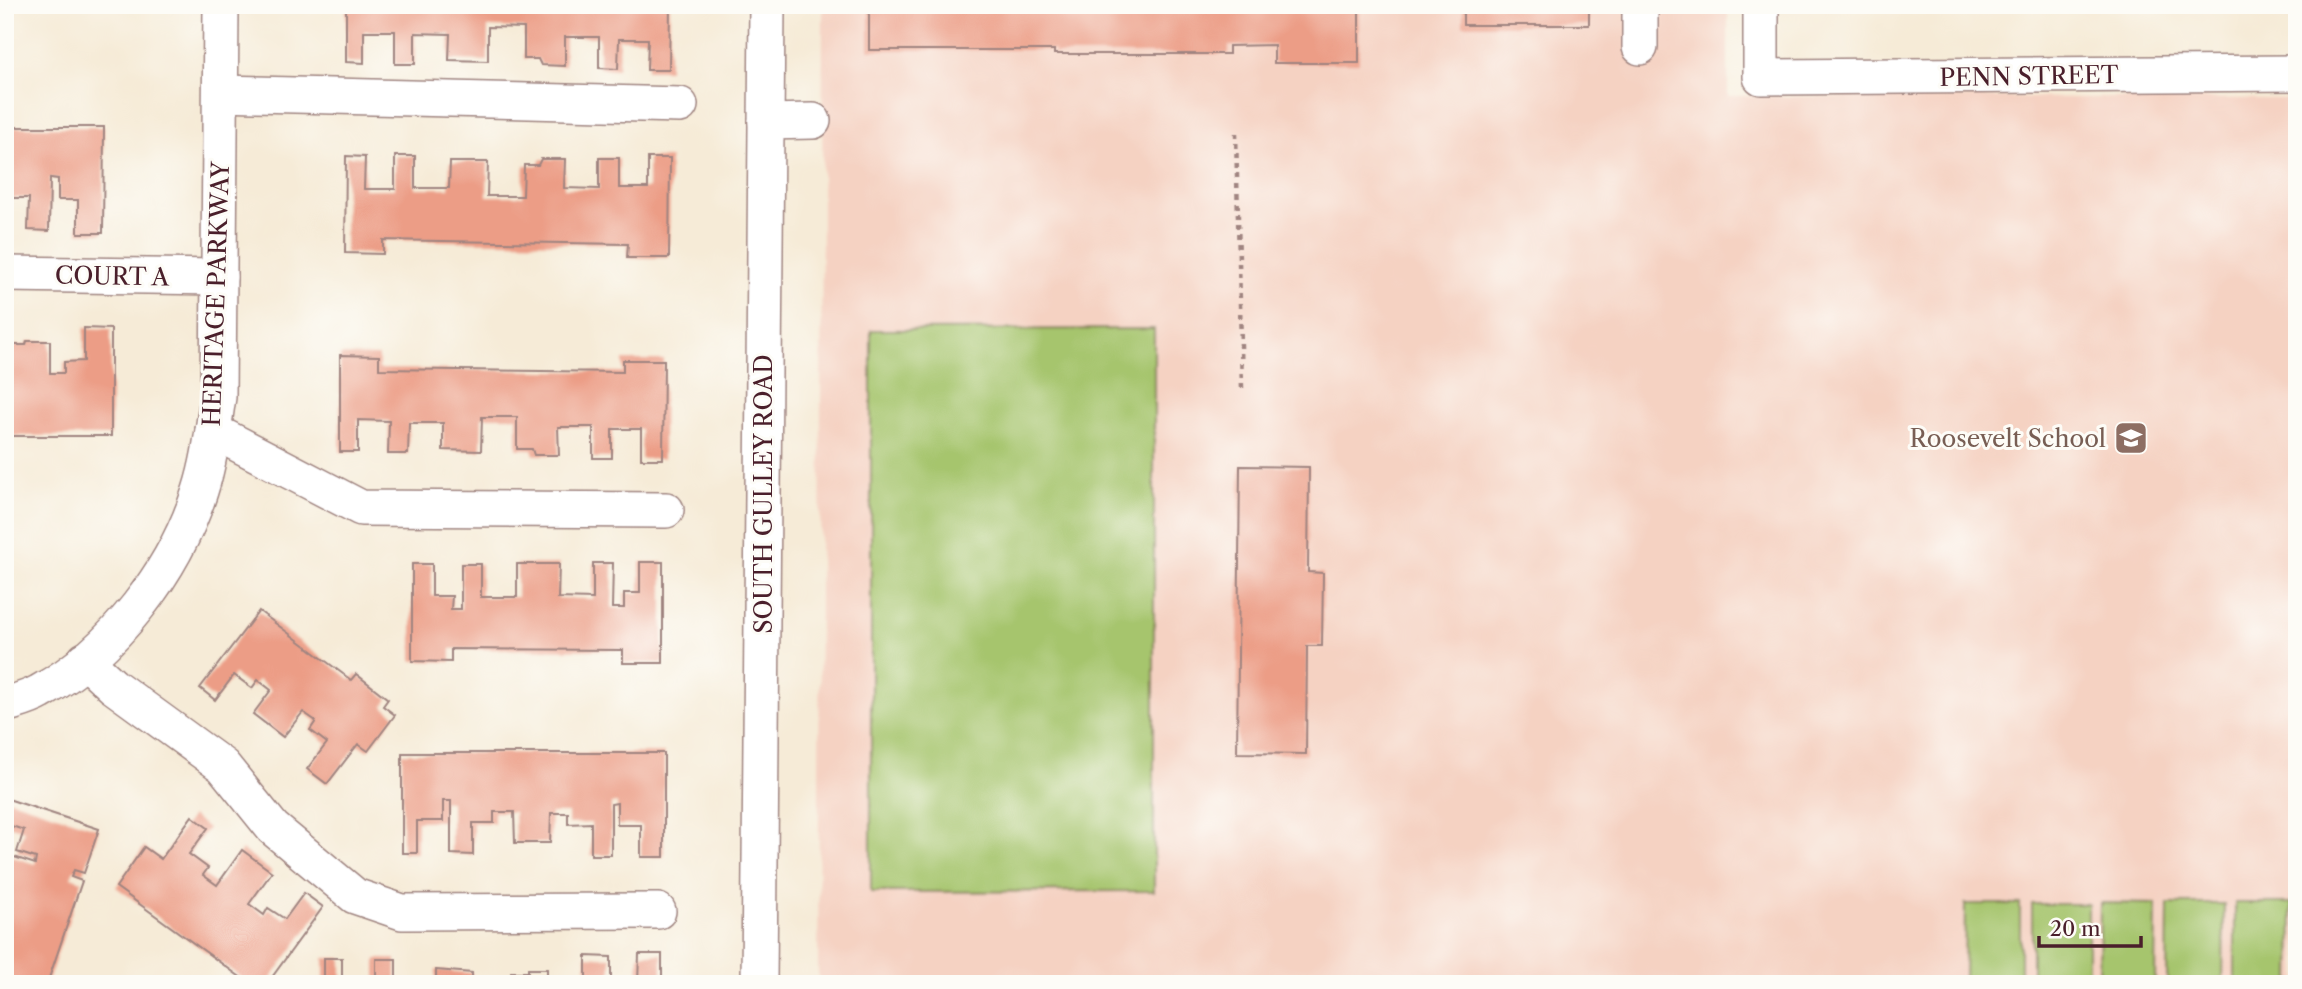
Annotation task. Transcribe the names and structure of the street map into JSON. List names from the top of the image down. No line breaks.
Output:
{"streets":{"street":["PENN STREET","COURT A","HERITAGE PARKWAY","SOUTH GULLEY ROAD"]},"crossings":[["COURT A","HERITAGE PARKWAY"]],"places":{"school or university":["Roosevelt School"]},"scale_bar":"20 m"}
